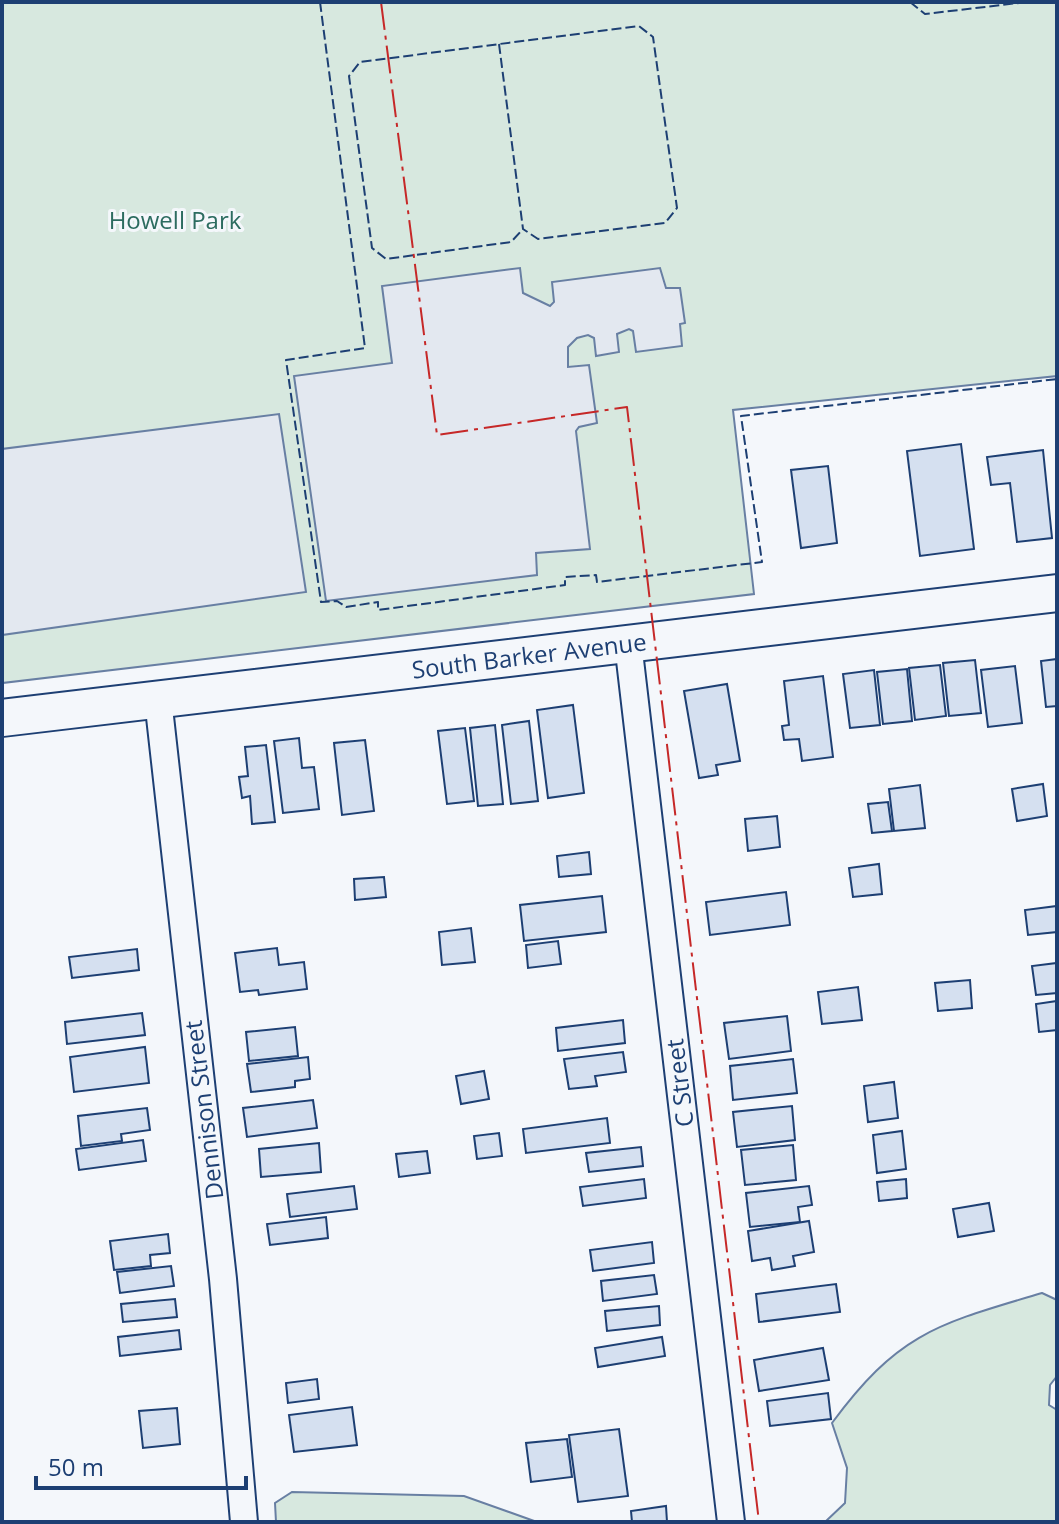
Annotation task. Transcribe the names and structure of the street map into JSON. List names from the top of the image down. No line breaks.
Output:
{"streets":{"main road":["South Barker Avenue"],"street":["C Street","Dennison Street"]},"crossings":[["South Barker Avenue","C Street"],["South Barker Avenue","Dennison Street"]],"parks":["Howell Park"],"scale_bar":"50 m"}
